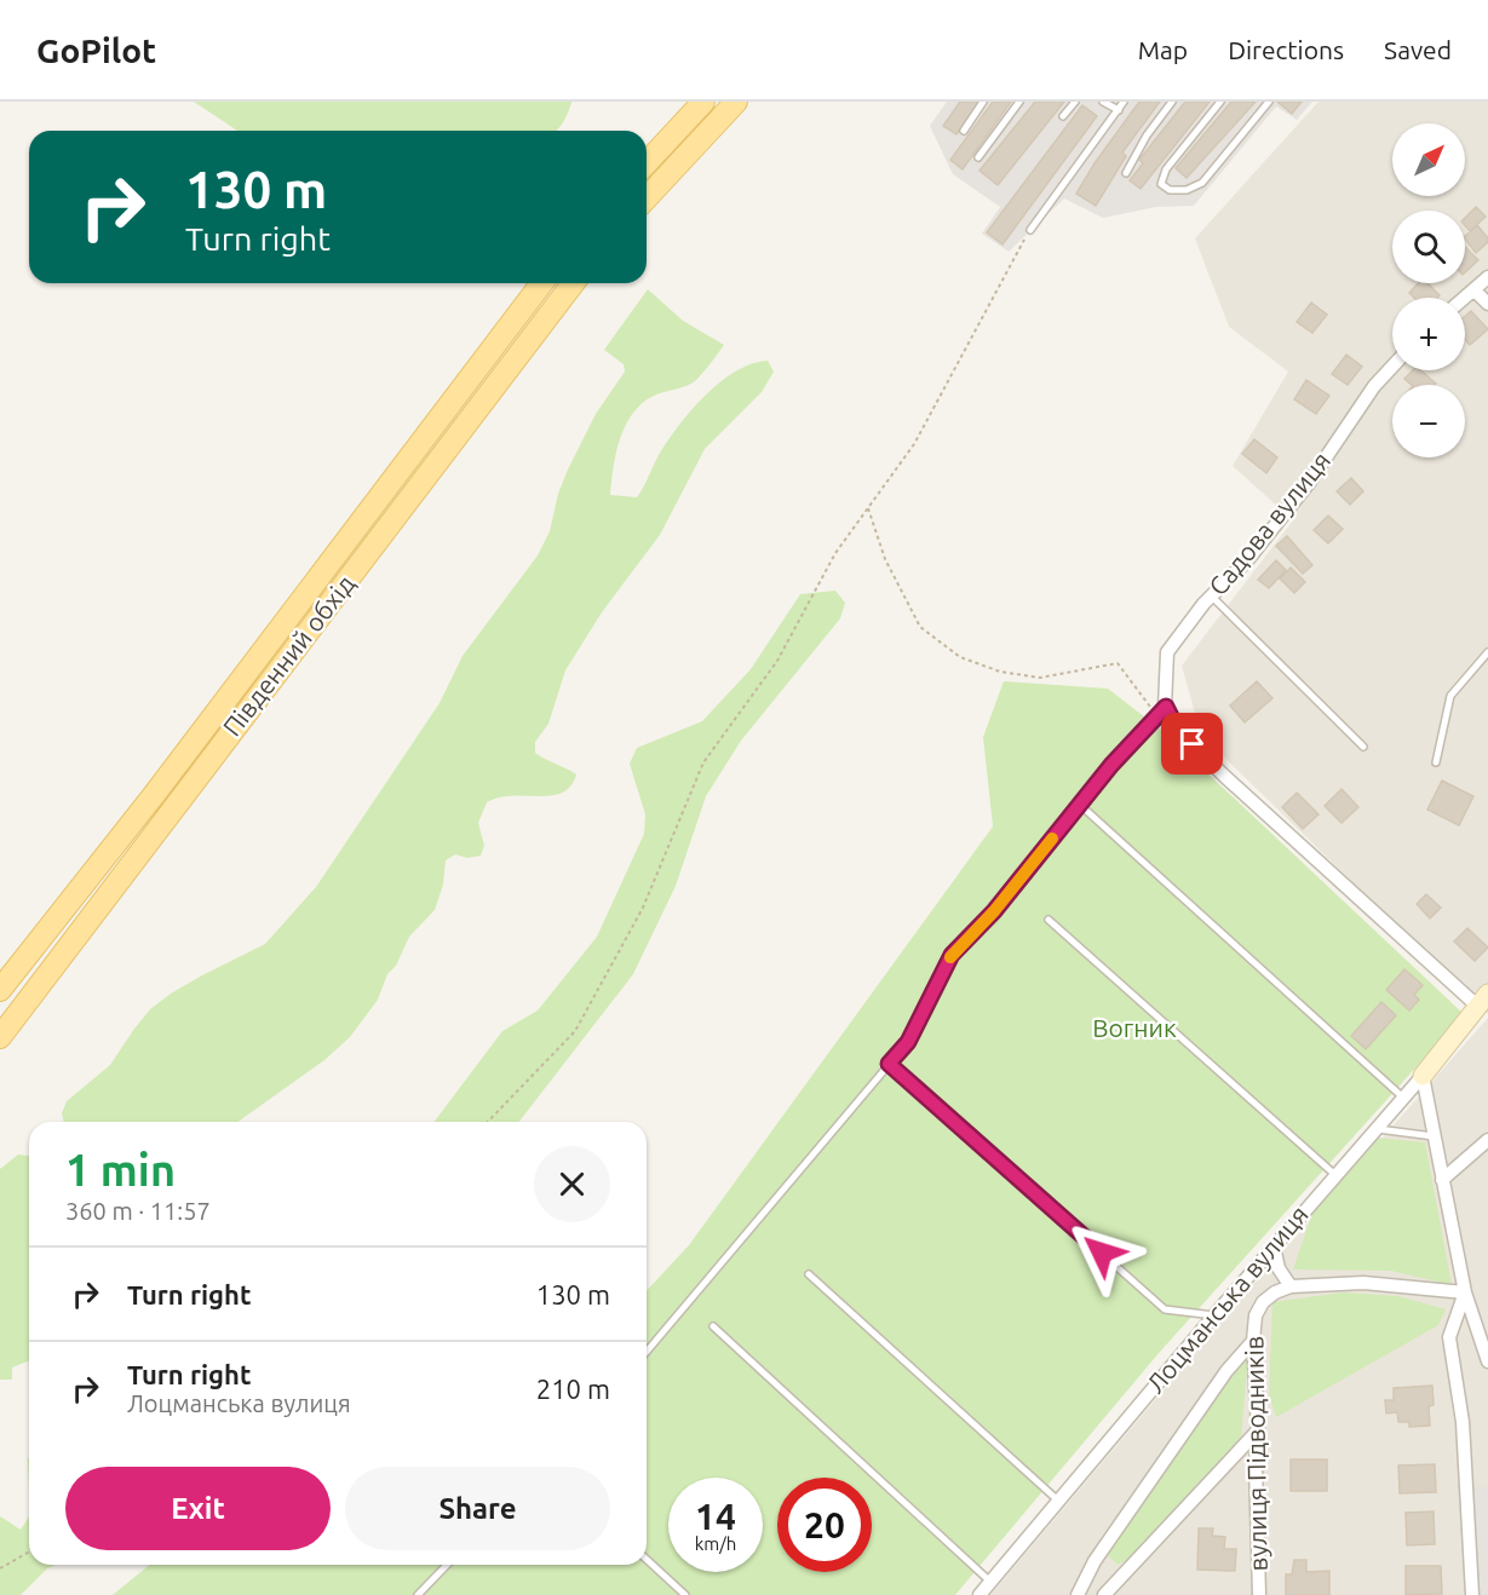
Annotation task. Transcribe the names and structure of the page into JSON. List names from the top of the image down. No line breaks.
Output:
{"streets":{"main road":["Південний обхід"],"street":["Садова вулиця","Лоцманська вулиця","вулиця Підводників"]},"crossings":[["Садова вулиця","Лоцманська вулиця"]],"parks":["Вогник"],"north":"top right","page":{"header":"GoPilot","nav":["Map","Directions","Saved"],"map_buttons":["+","−"],"turn":["130 m","Turn right"],"heading":["1 min","360 m · 11:57"],"list":[{"name":"Turn right","value":"130 m"},{"name":"Turn right","note":"Лоцманська вулиця","value":"210 m"}],"buttons":["Exit","Share"],"speed":"14 km/h","limit":"20"}}
